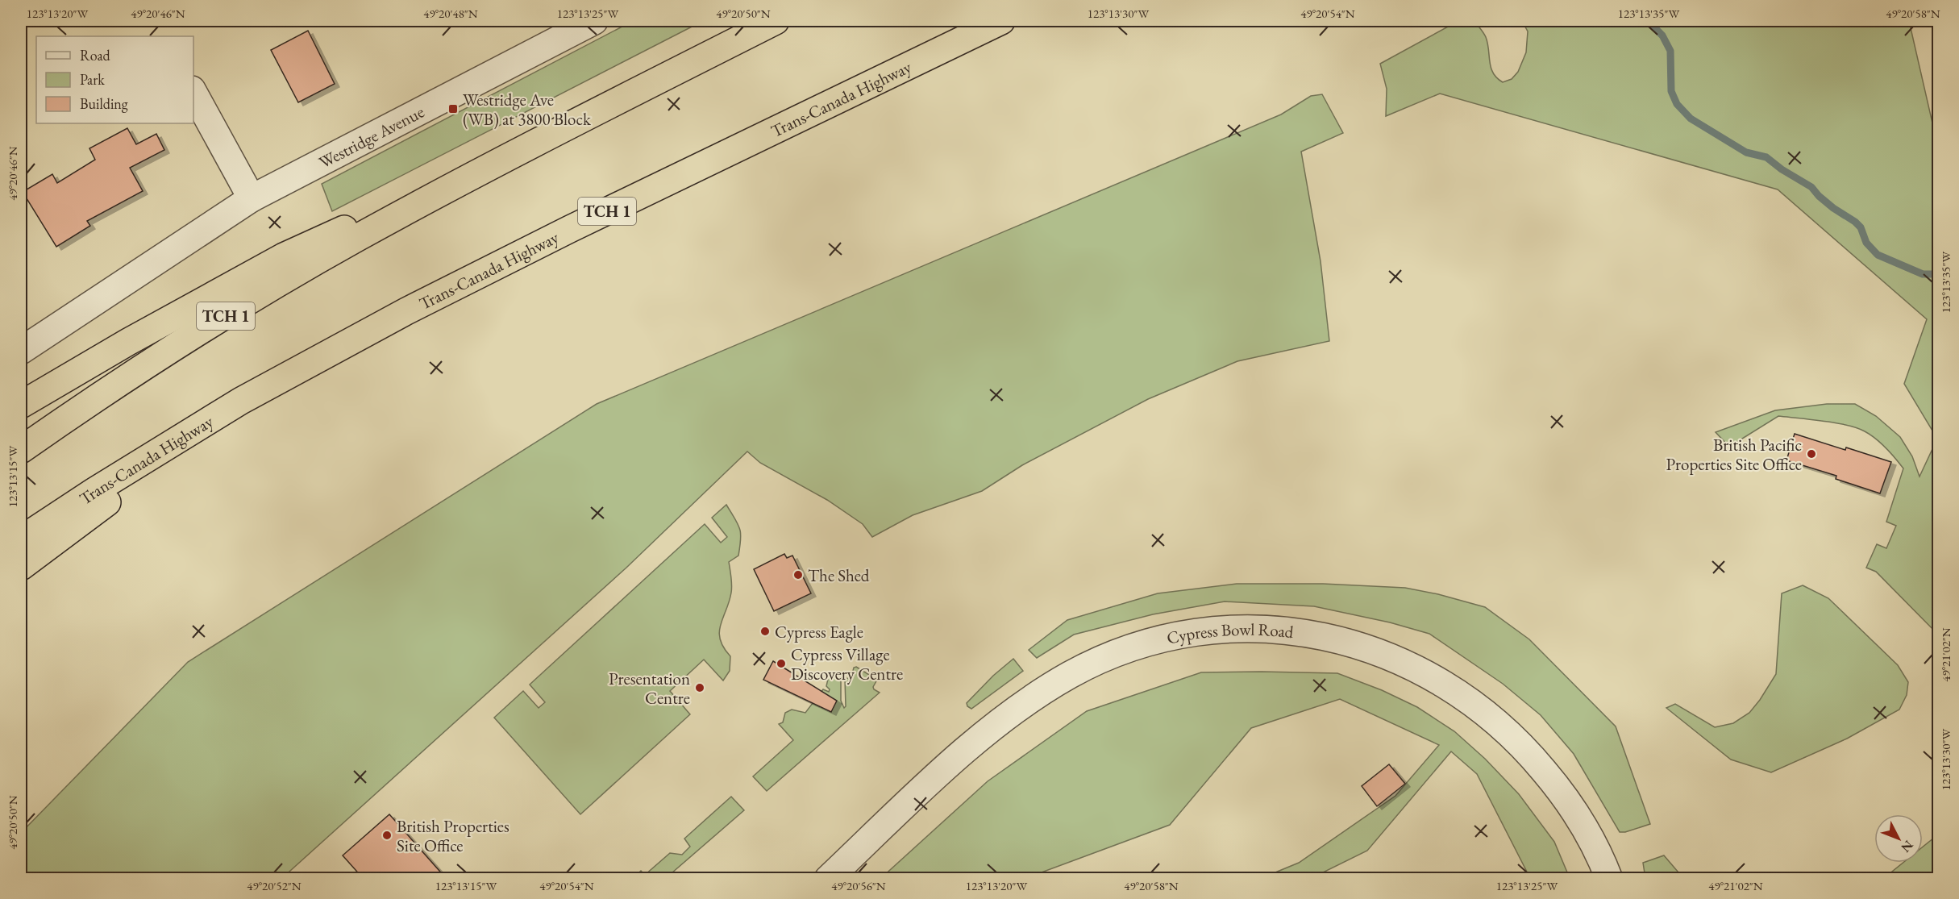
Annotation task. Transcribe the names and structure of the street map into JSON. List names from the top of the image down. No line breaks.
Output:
{"streets":{"highway":["Trans-Canada Highway","TCH 1"],"street":["Westridge Avenue","Cypress Bowl Road"]},"places":{"transit":["Westridge Ave (WB) at 3800 Block"],"other":["British Pacific Properties Site Office","The Shed","Cypress Eagle","Cypress Village Discovery Centre","Presentation Centre","British Properties Site Office"]},"legend":["Road","Park","Building"],"north":"bottom right","coordinates":["123°13'20\"W","49°20'46\"N","49°20'48\"N","123°13'25\"W","49°20'50\"N","123°13'30\"W","49°20'54\"N","123°13'35\"W","49°20'58\"N","123°13'15\"W","49°21'02\"N","49°20'52\"N","49°20'56\"N"]}
